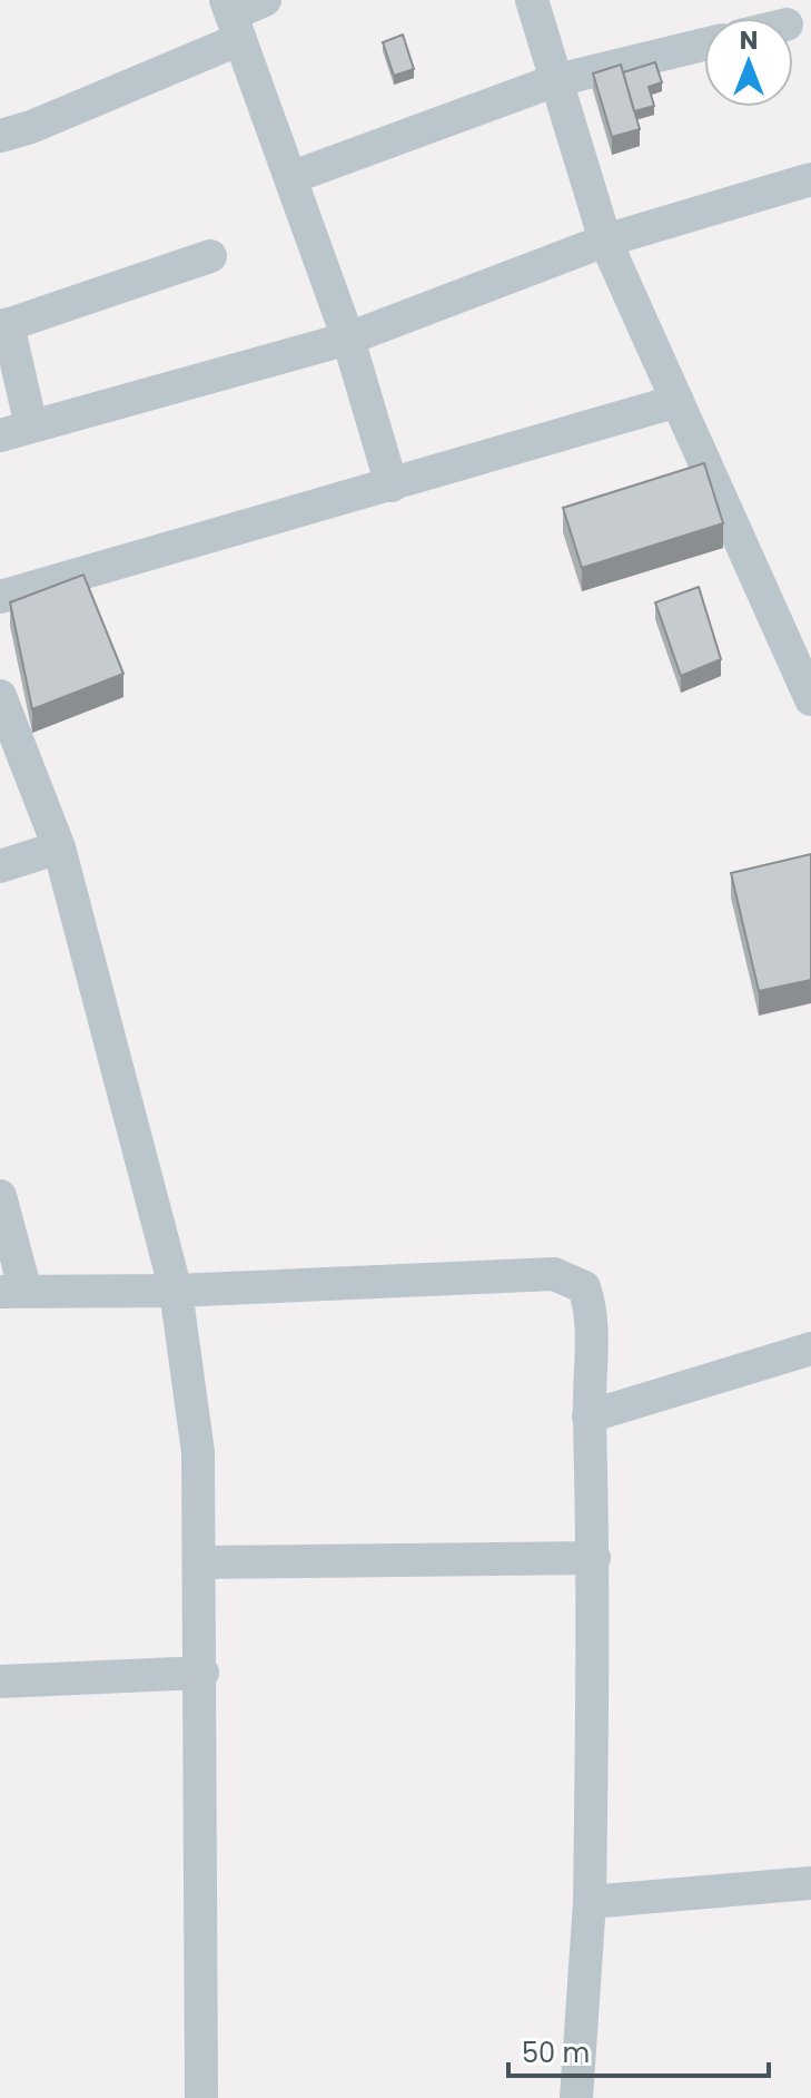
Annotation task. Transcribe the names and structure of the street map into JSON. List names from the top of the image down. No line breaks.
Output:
{"scale_bar":"50 m","north":"top"}
